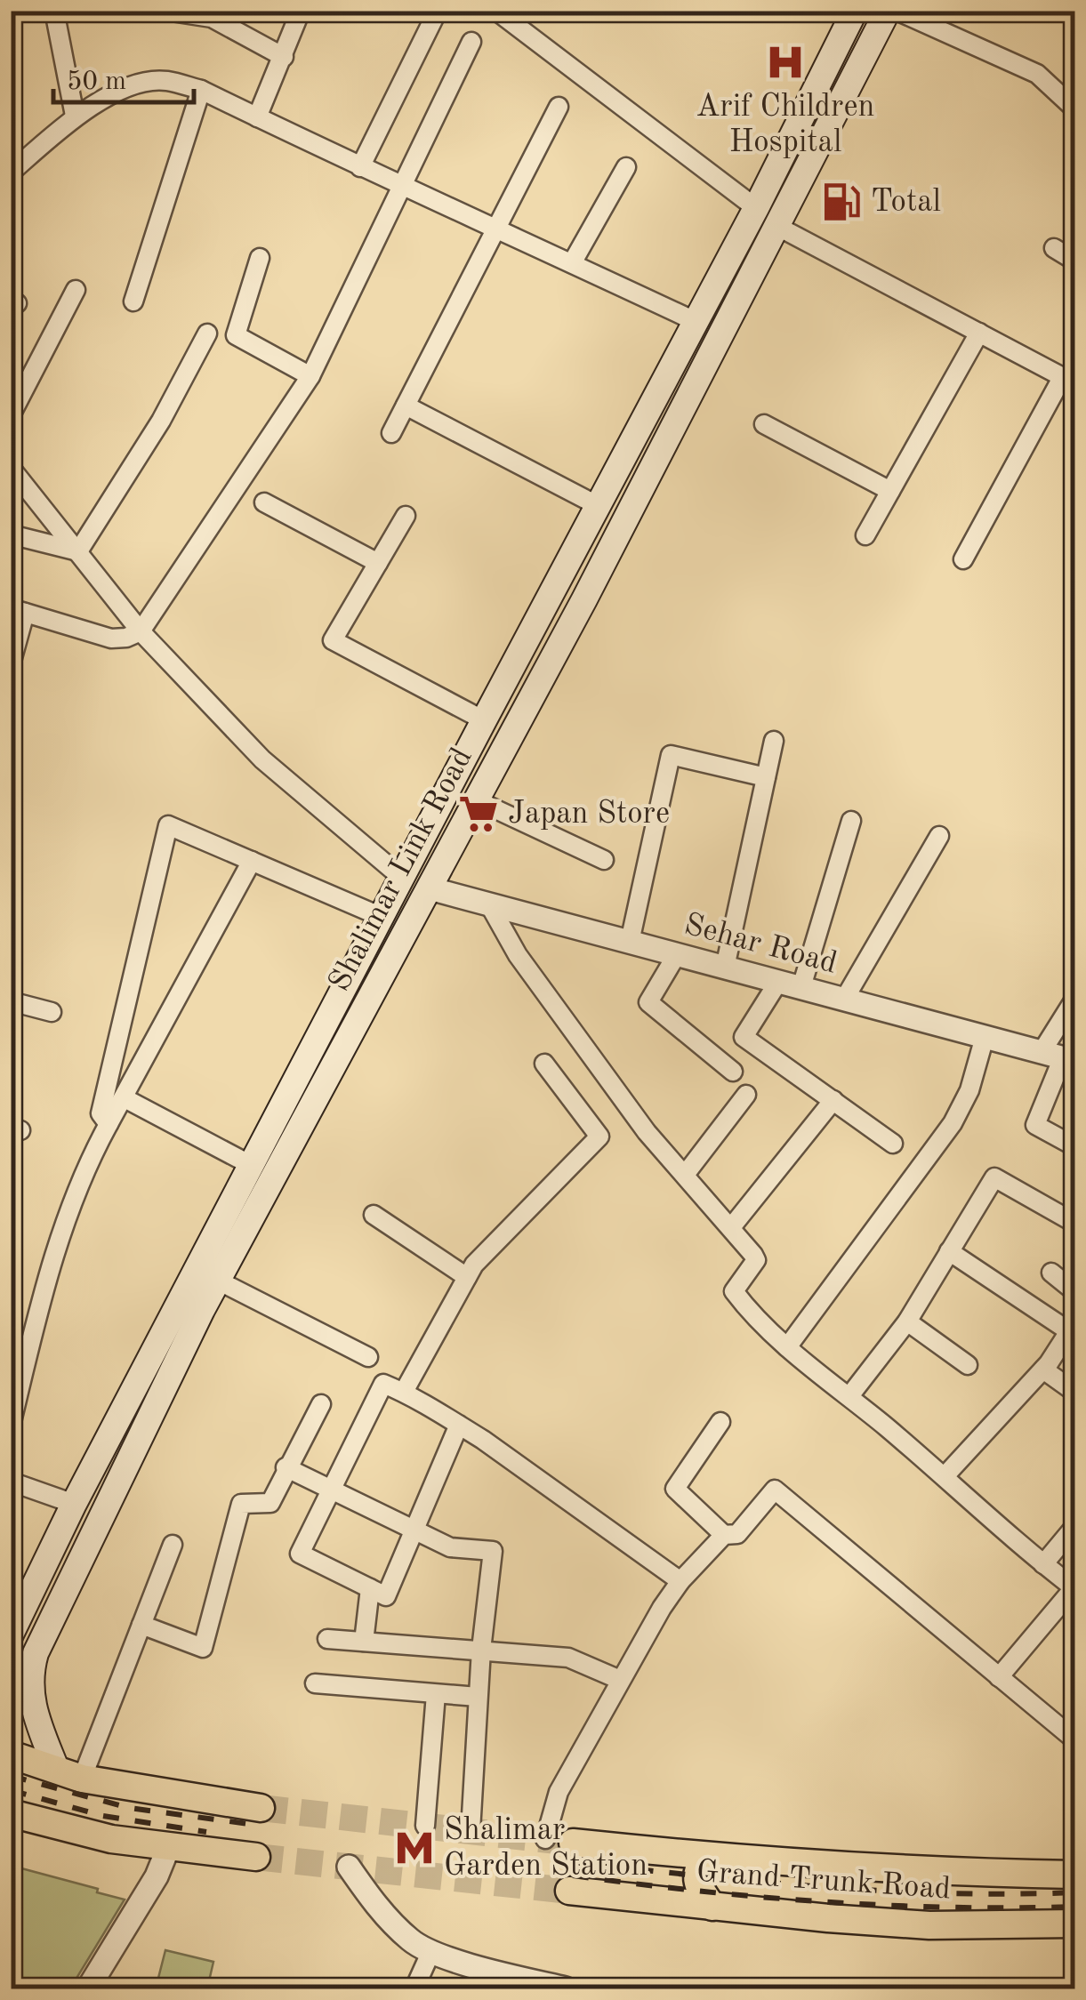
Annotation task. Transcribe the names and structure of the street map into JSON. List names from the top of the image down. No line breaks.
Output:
{"streets":{"main road":["Shalimar Link Road","Grand Trunk Road"],"street":["Sehar Road"]},"crossings":[["Shalimar Link Road","Sehar Road"]],"places":{"hospital":["Arif Children Hospital"],"fuel station":["Total"],"supermarket":["Japan Store"],"metro station":["Shalimar Garden Station"]},"scale_bar":"50 m"}
